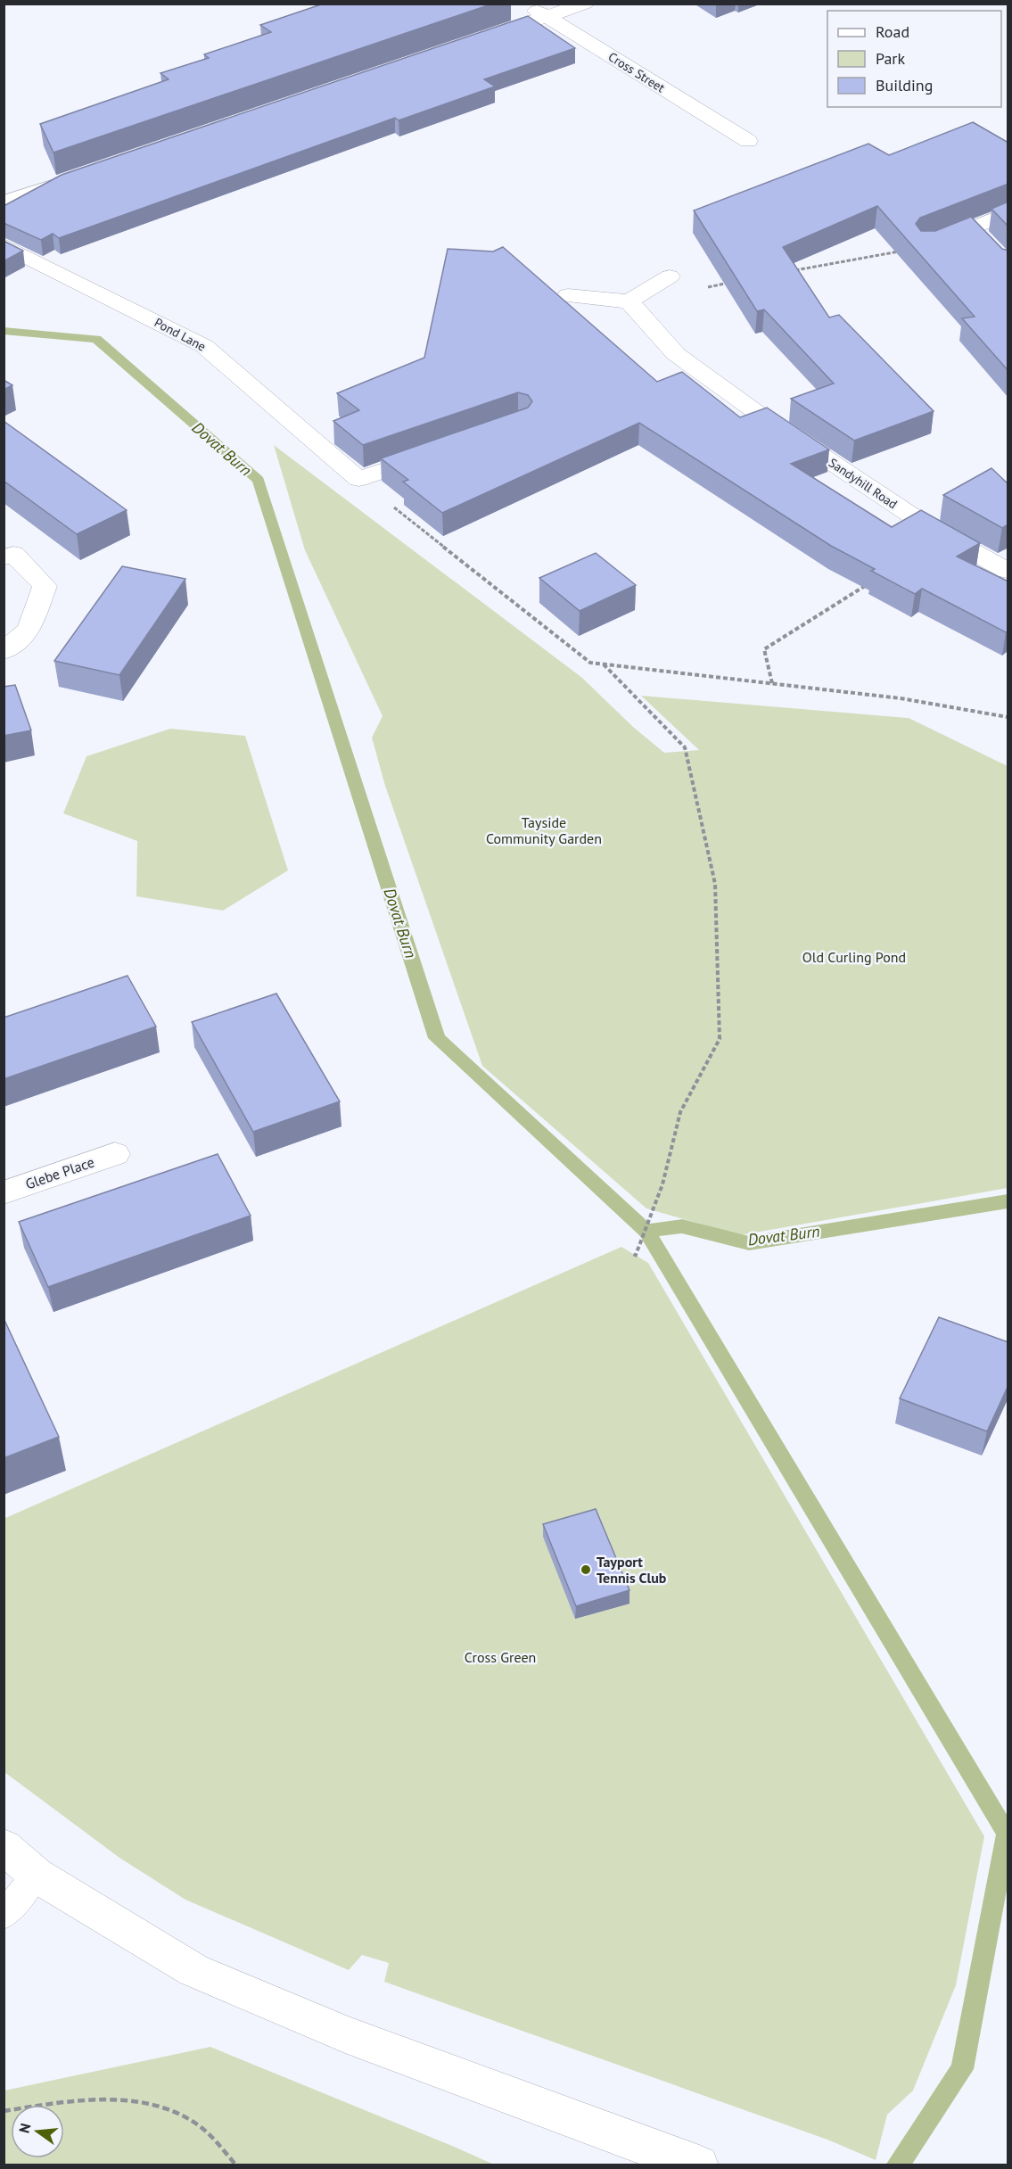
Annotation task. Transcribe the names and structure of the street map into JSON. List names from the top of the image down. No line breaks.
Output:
{"streets":{"street":["Cross Street","Pond Lane","Sandyhill Road","Glebe Place"]},"water":["Dovat Burn"],"parks":["Tayside Community Garden","Old Curling Pond","Cross Green"],"places":["Tayport Tennis Club"],"legend":["Road","Park","Building"],"north":"left"}
